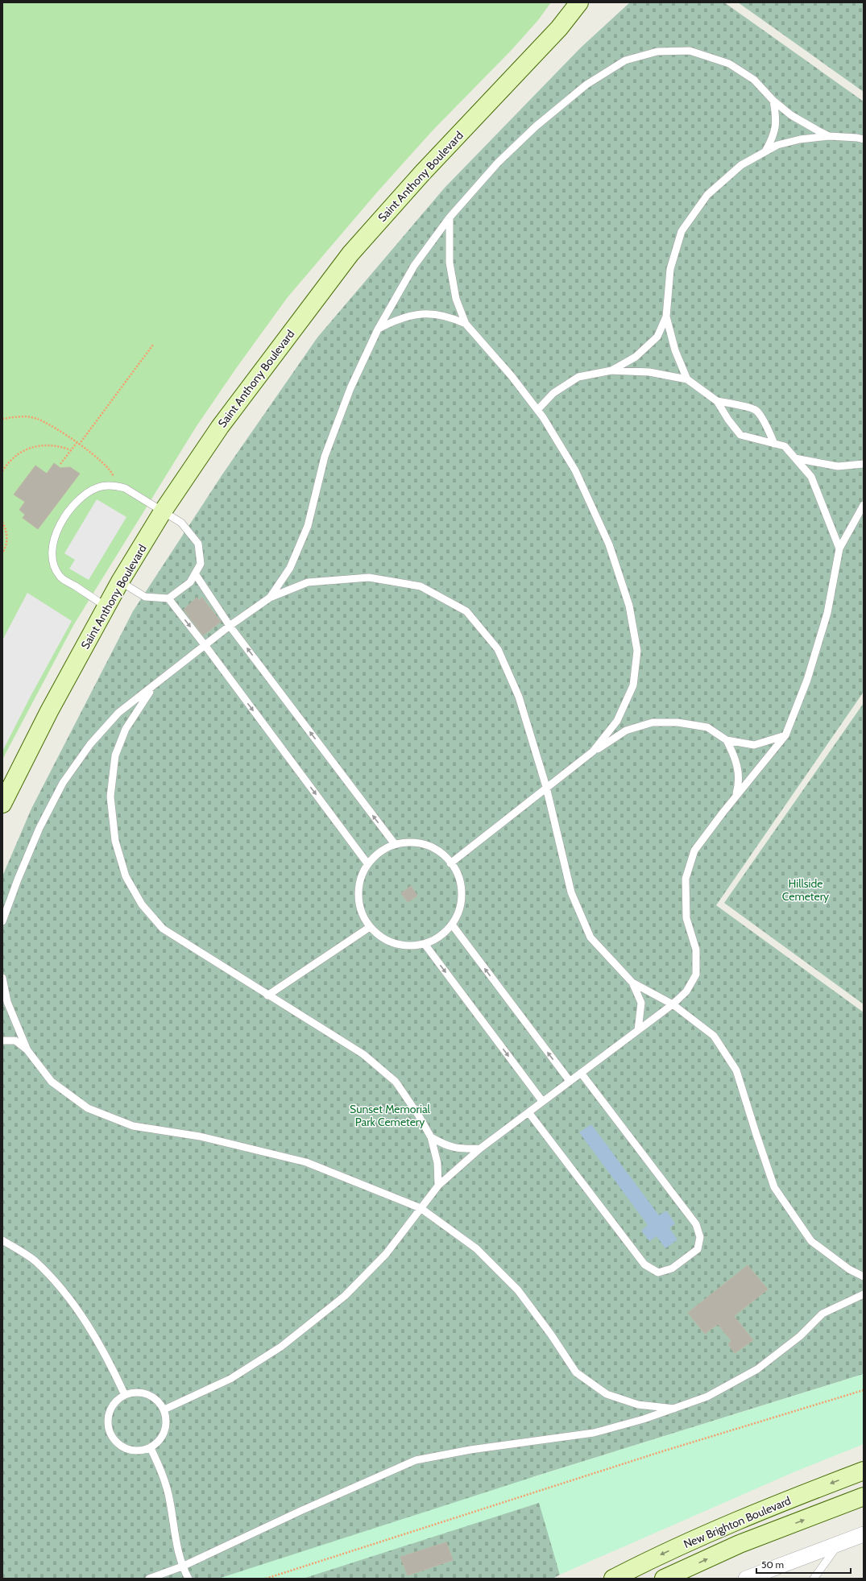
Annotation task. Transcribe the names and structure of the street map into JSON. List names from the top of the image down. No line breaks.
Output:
{"streets":{"street":["Saint Anthony Boulevard","New Brighton Boulevard"]},"parks":["Hillside Cemetery","Sunset Memorial Park Cemetery"],"scale_bar":"50 m"}
